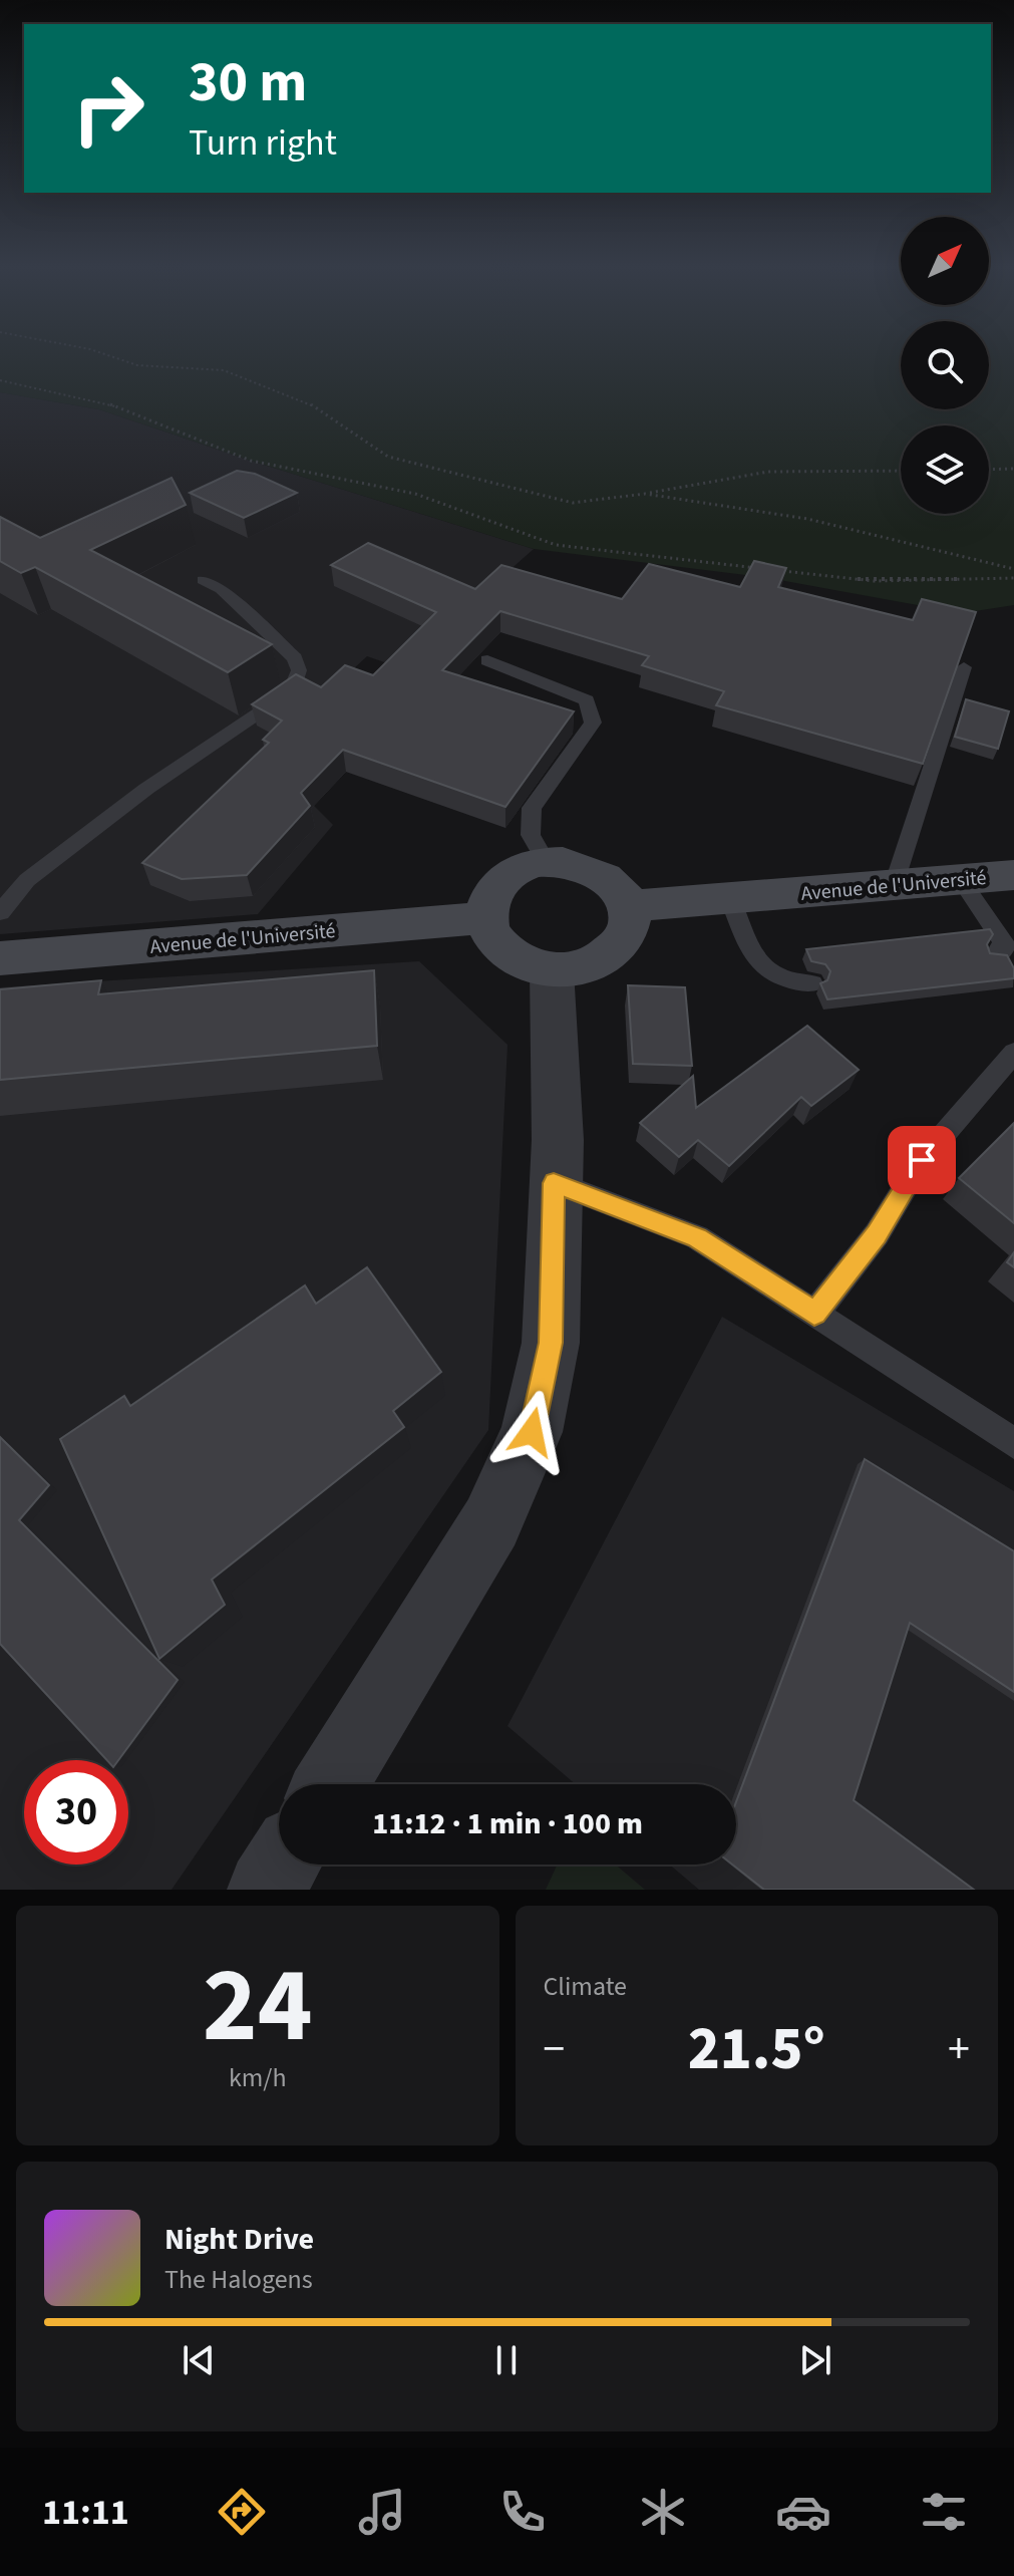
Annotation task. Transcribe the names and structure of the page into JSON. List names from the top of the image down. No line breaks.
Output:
{"streets":{"street":["Avenue de l'Université"]},"north":"top right","page":{"turn":["30 m","Turn right"],"limit":"30","trip":"11:12 · 1 min · 100 m","tile":[["24","km/h"],"Climate"],"heat":["−","21.5°","+"],"song":["Night Drive","The Halogens"],"tabs":"11:11"}}
